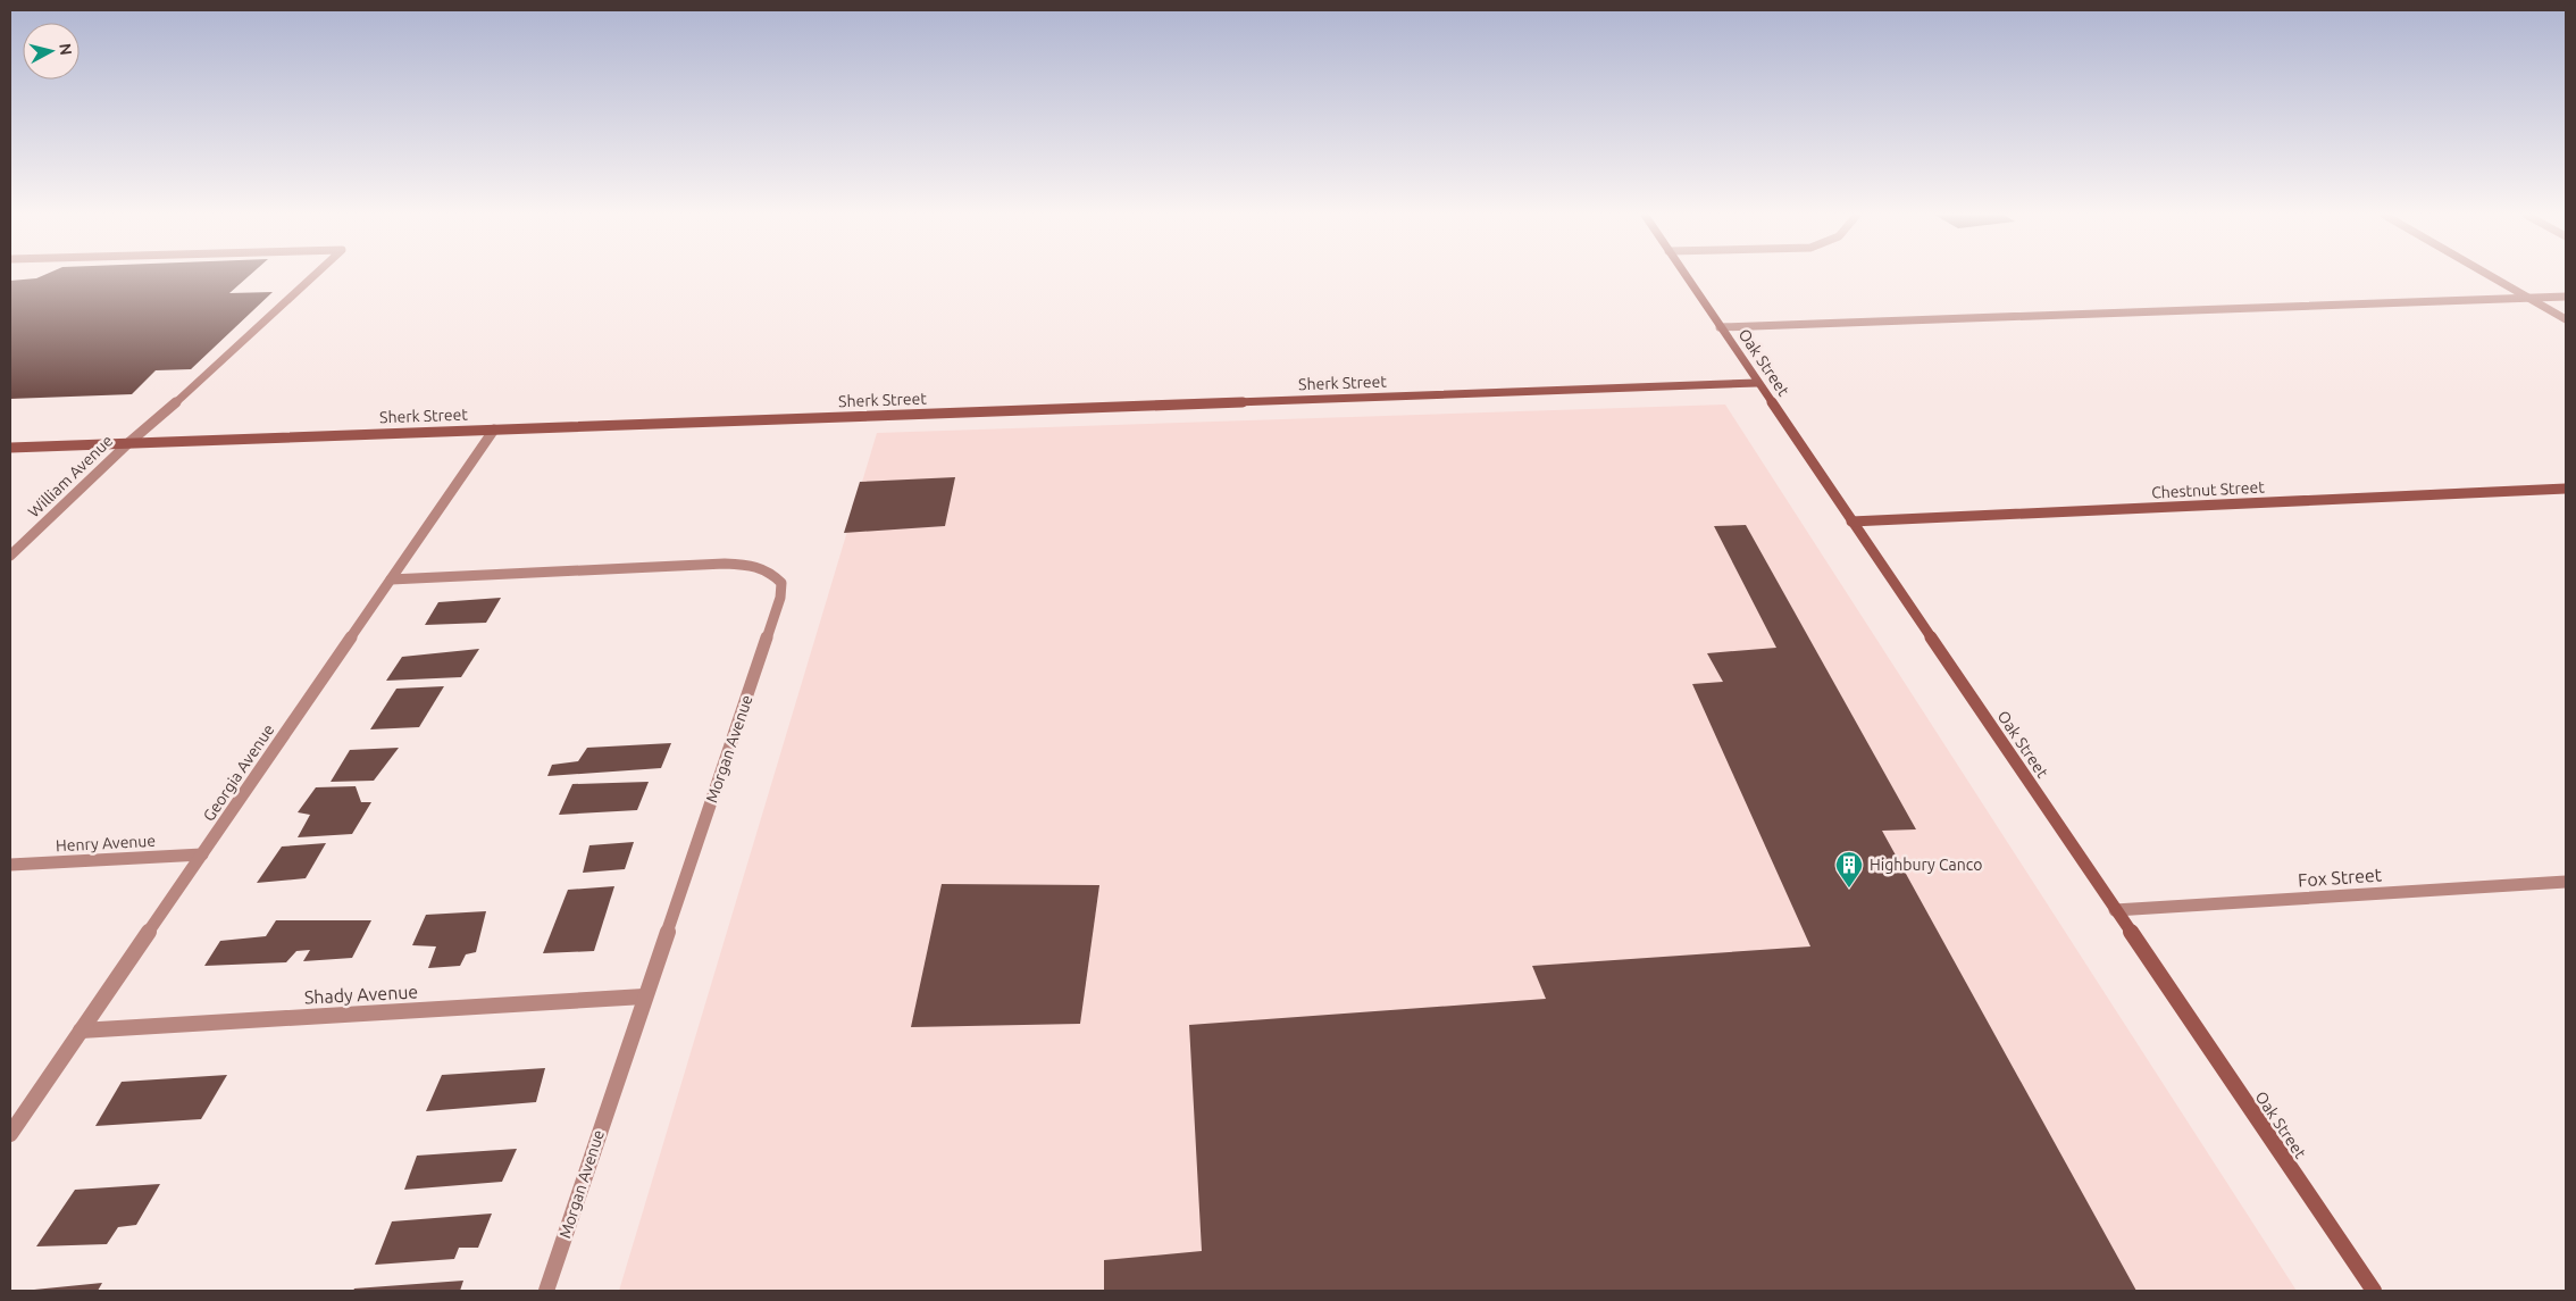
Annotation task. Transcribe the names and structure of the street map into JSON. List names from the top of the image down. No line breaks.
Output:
{"streets":{"street":["Oak Street","Sherk Street","William Avenue","Chestnut Street","Morgan Avenue","Georgia Avenue","Henry Avenue","Fox Street","Shady Avenue"]},"crossings":[["Oak Street","Sherk Street"],["Oak Street","Chestnut Street"],["Oak Street","Fox Street"],["Sherk Street","William Avenue"],["Sherk Street","Georgia Avenue"],["Morgan Avenue","Georgia Avenue"],["Morgan Avenue","Shady Avenue"],["Georgia Avenue","Henry Avenue"],["Georgia Avenue","Shady Avenue"]],"places":{"building":["Highbury Canco"]},"north":"right"}
